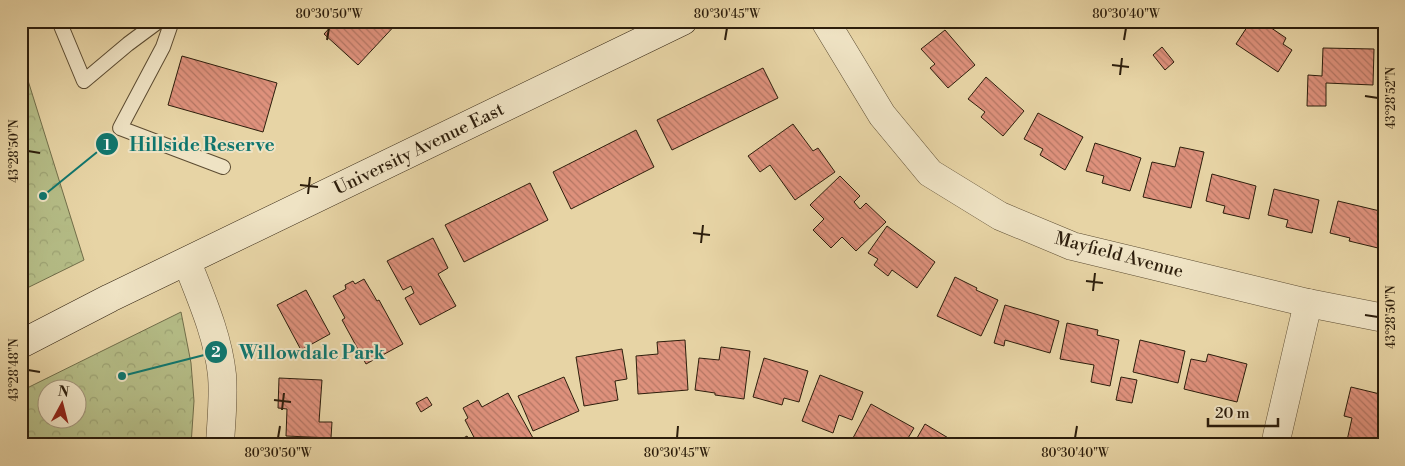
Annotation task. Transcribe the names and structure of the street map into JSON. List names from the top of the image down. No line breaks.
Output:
{"streets":{"street":["University Avenue East","Mayfield Avenue"]},"places":["Hillside Reserve","Willowdale Park"],"scale_bar":"20 m","north":"top","coordinates":["80°30'50\"W","80°30'45\"W","80°30'40\"W","43°28'52\"N","43°28'50\"N","43°28'48\"N"]}
